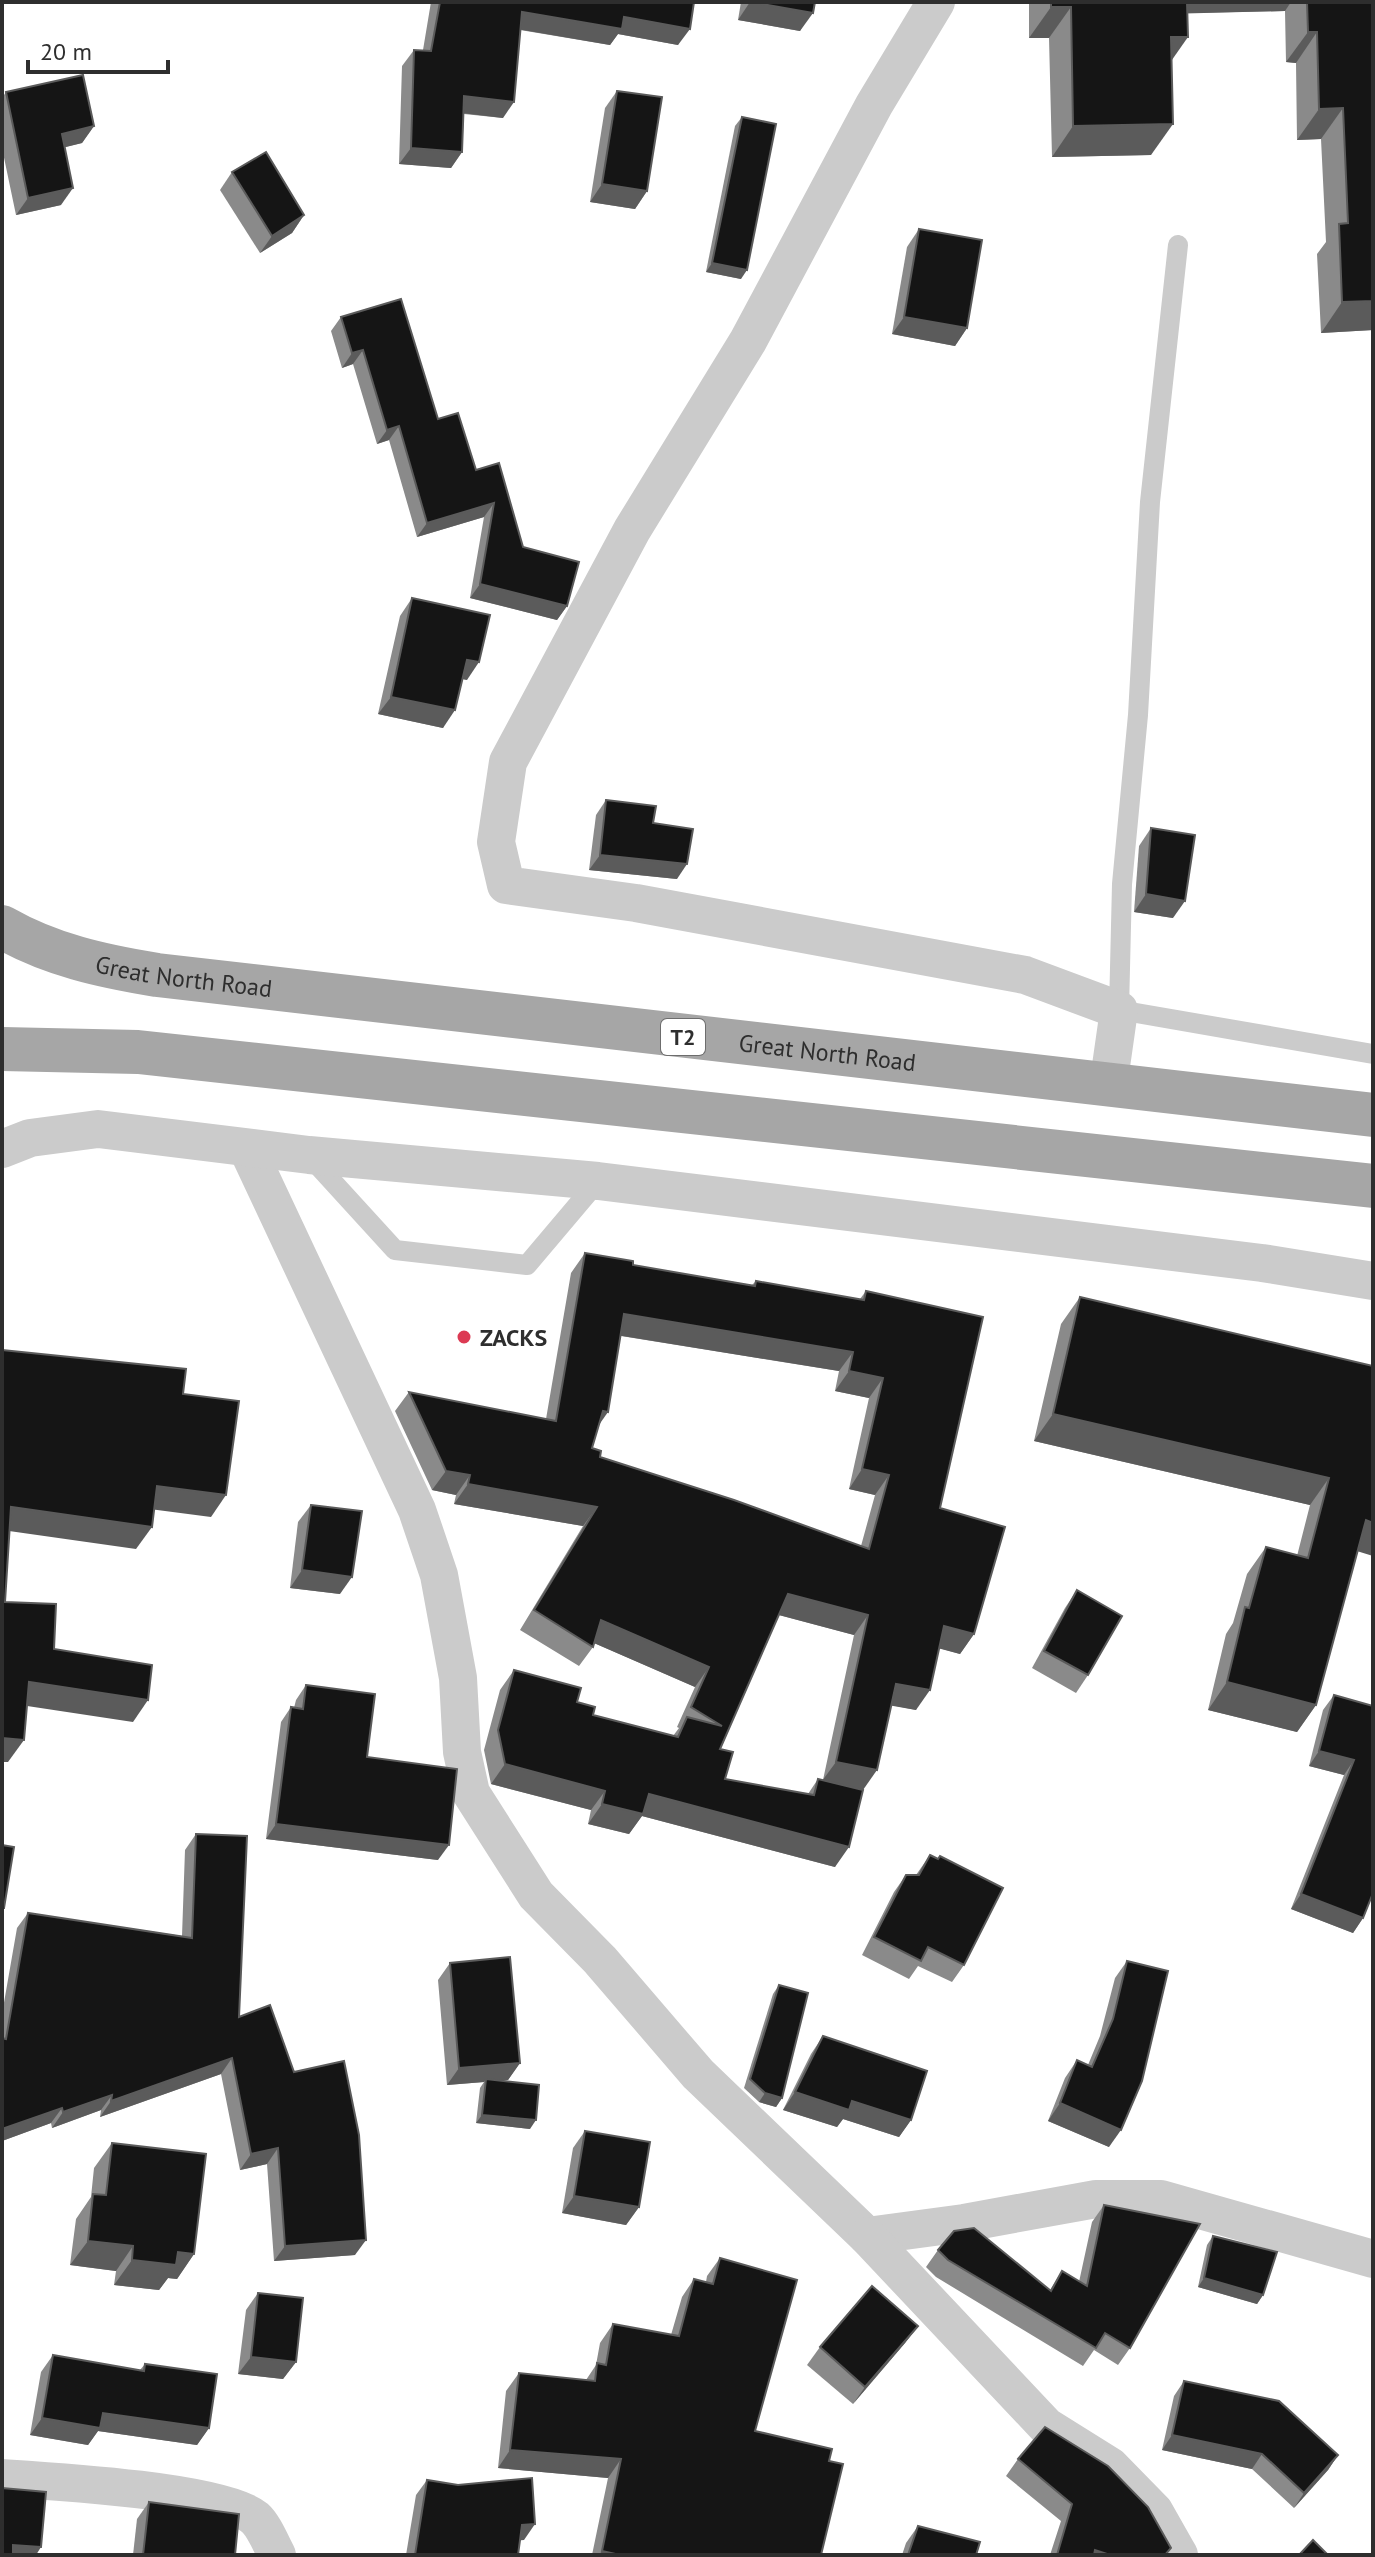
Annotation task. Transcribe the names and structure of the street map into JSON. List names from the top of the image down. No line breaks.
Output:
{"streets":{"main road":["Great North Road","T2"]},"places":["ZACKS"],"scale_bar":"20 m"}
